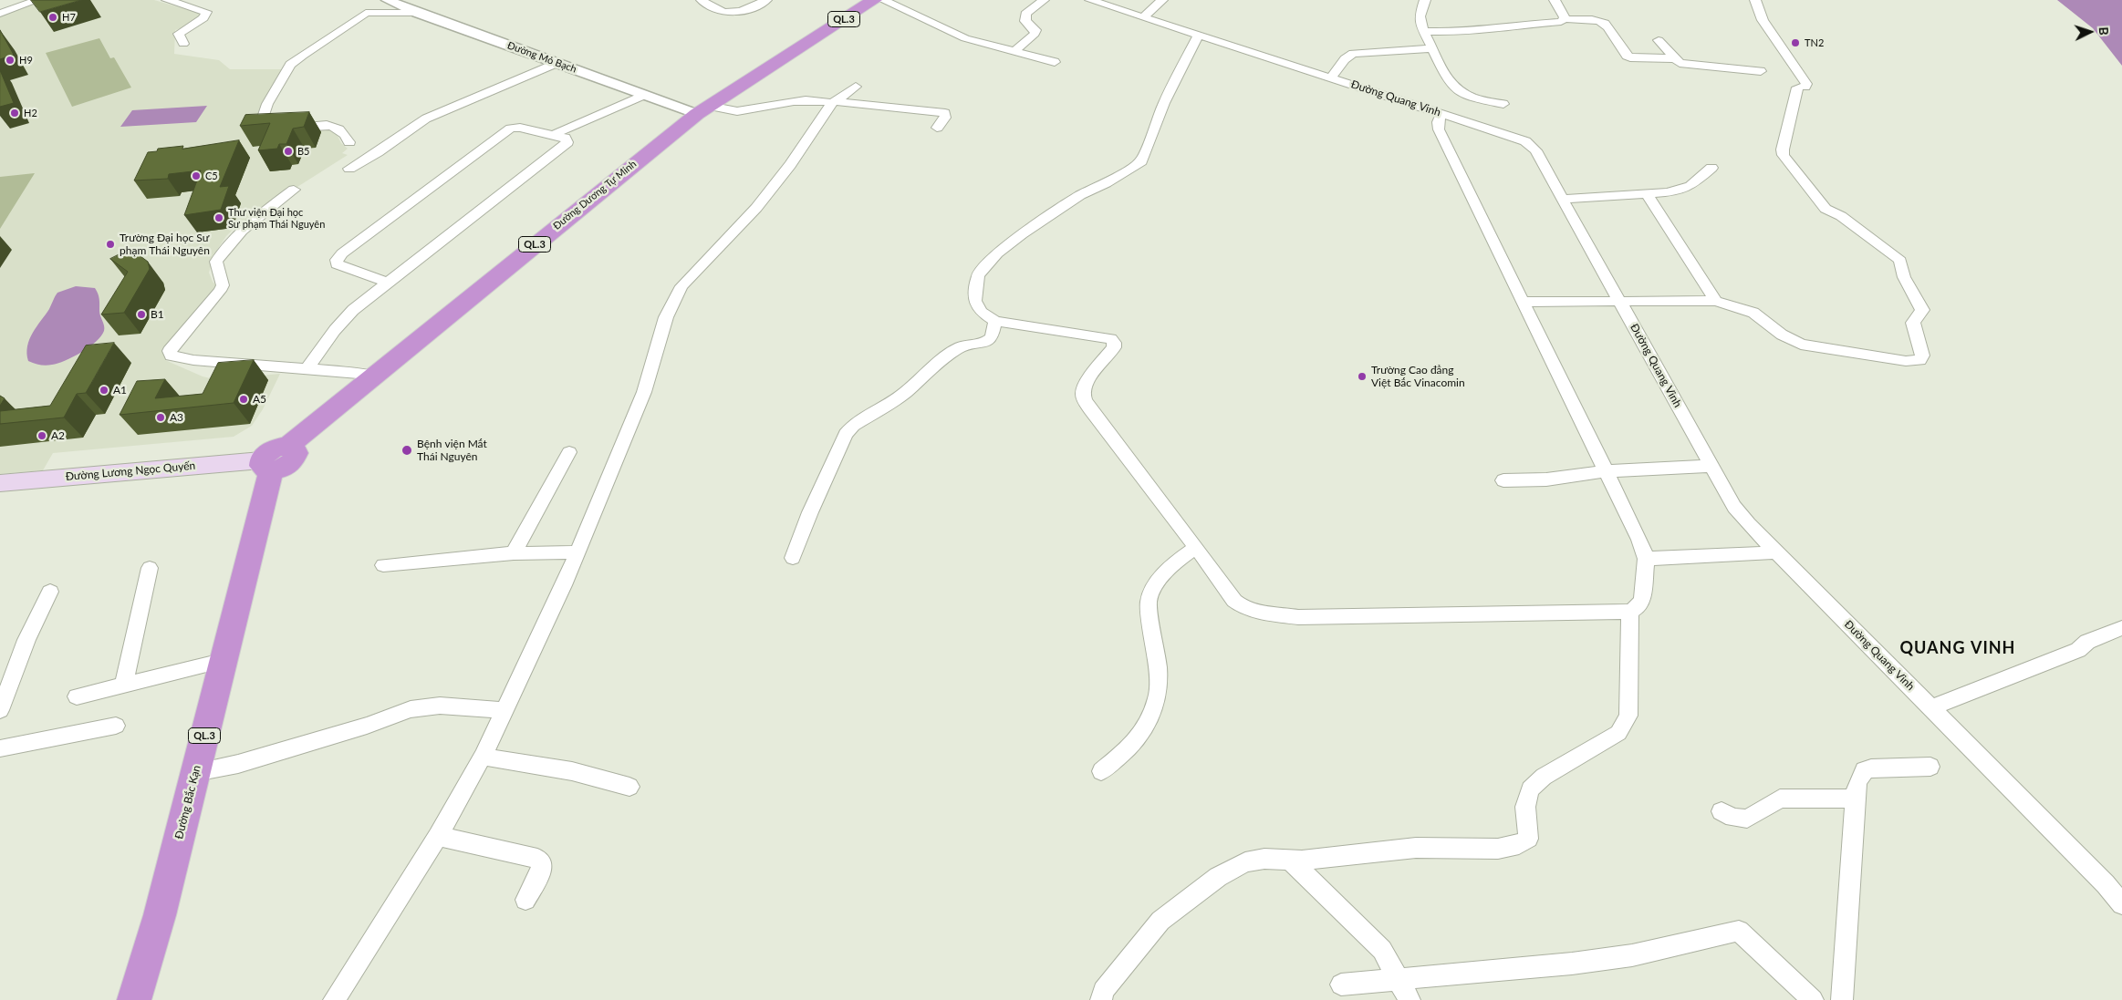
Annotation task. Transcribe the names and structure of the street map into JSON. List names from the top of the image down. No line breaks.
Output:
{"streets":{"highway":["QL.3","Đường Dương Tự Minh","Đường Bắc Kạn"],"main road":["Đường Lương Ngọc Quyến"],"street":["Đường Mỏ Bạch","Đường Quang Vinh"]},"crossings":[["Đường Mỏ Bạch","Đường Dương Tự Minh"],["Đường Dương Tự Minh","Đường Lương Ngọc Quyến"],["Đường Dương Tự Minh","Đường Bắc Kạn"],["Đường Lương Ngọc Quyến","Đường Bắc Kạn"]],"districts":["QUANG VINH"],"places":["H7","TN2","H9","H2","B5","C5","Thư viện Đại học Sư phạm Thái Nguyên","Trường Đại học Sư phạm Thái Nguyên","B1","Trường Cao đẳng Việt Bắc Vinacomin","A1","A5","A3","A2","Bệnh viện Mắt Thái Nguyên"],"north":"right"}
